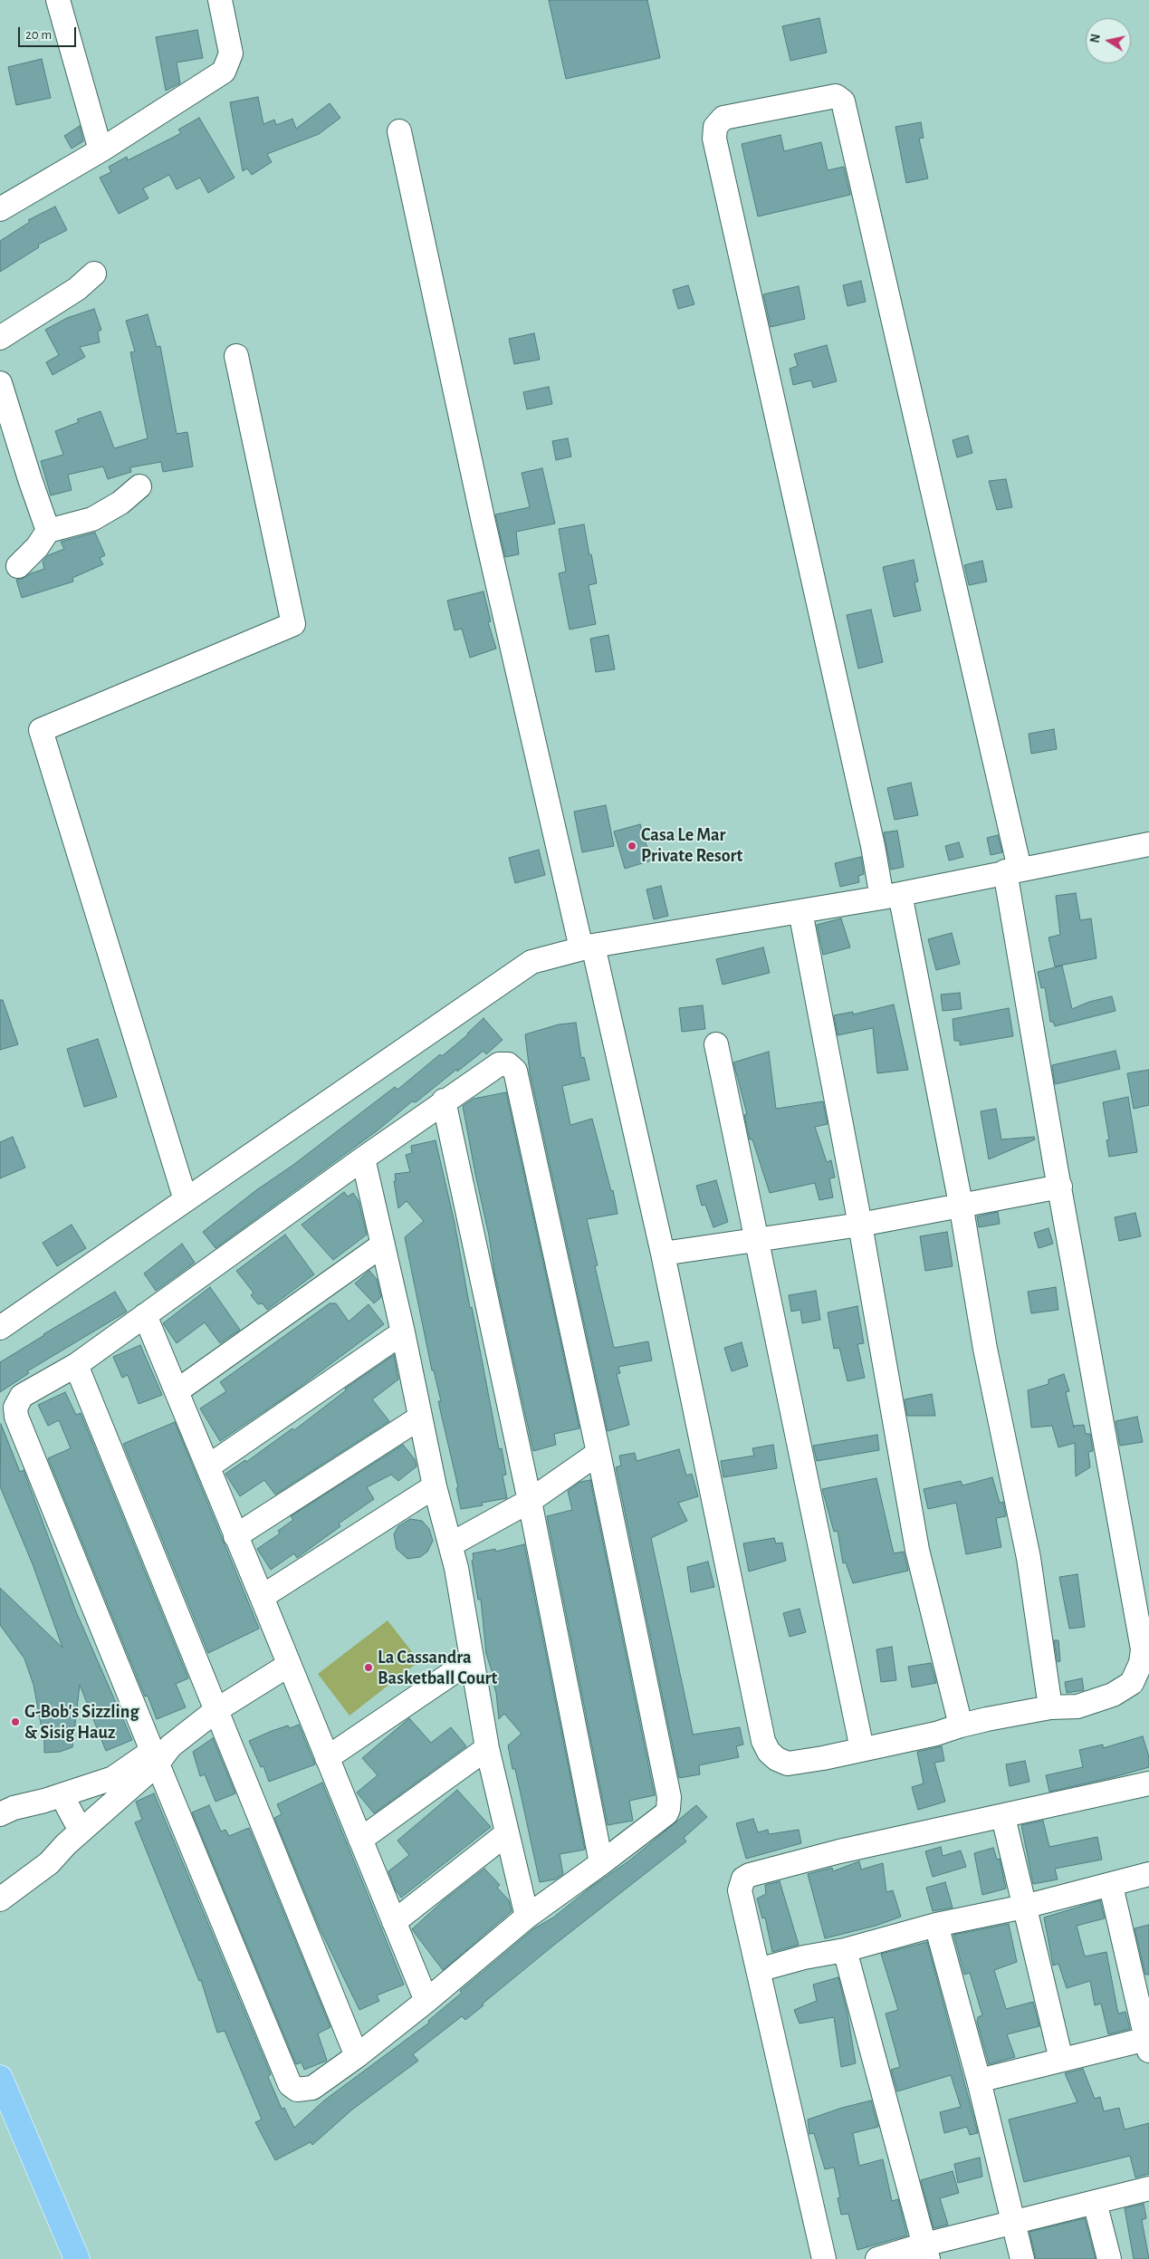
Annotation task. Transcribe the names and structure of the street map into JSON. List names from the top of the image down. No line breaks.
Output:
{"places":["Casa Le Mar Private Resort","La Cassandra Basketball Court","G-Bob's Sizzling & Sisig Hauz"],"scale_bar":"20 m","north":"left"}
